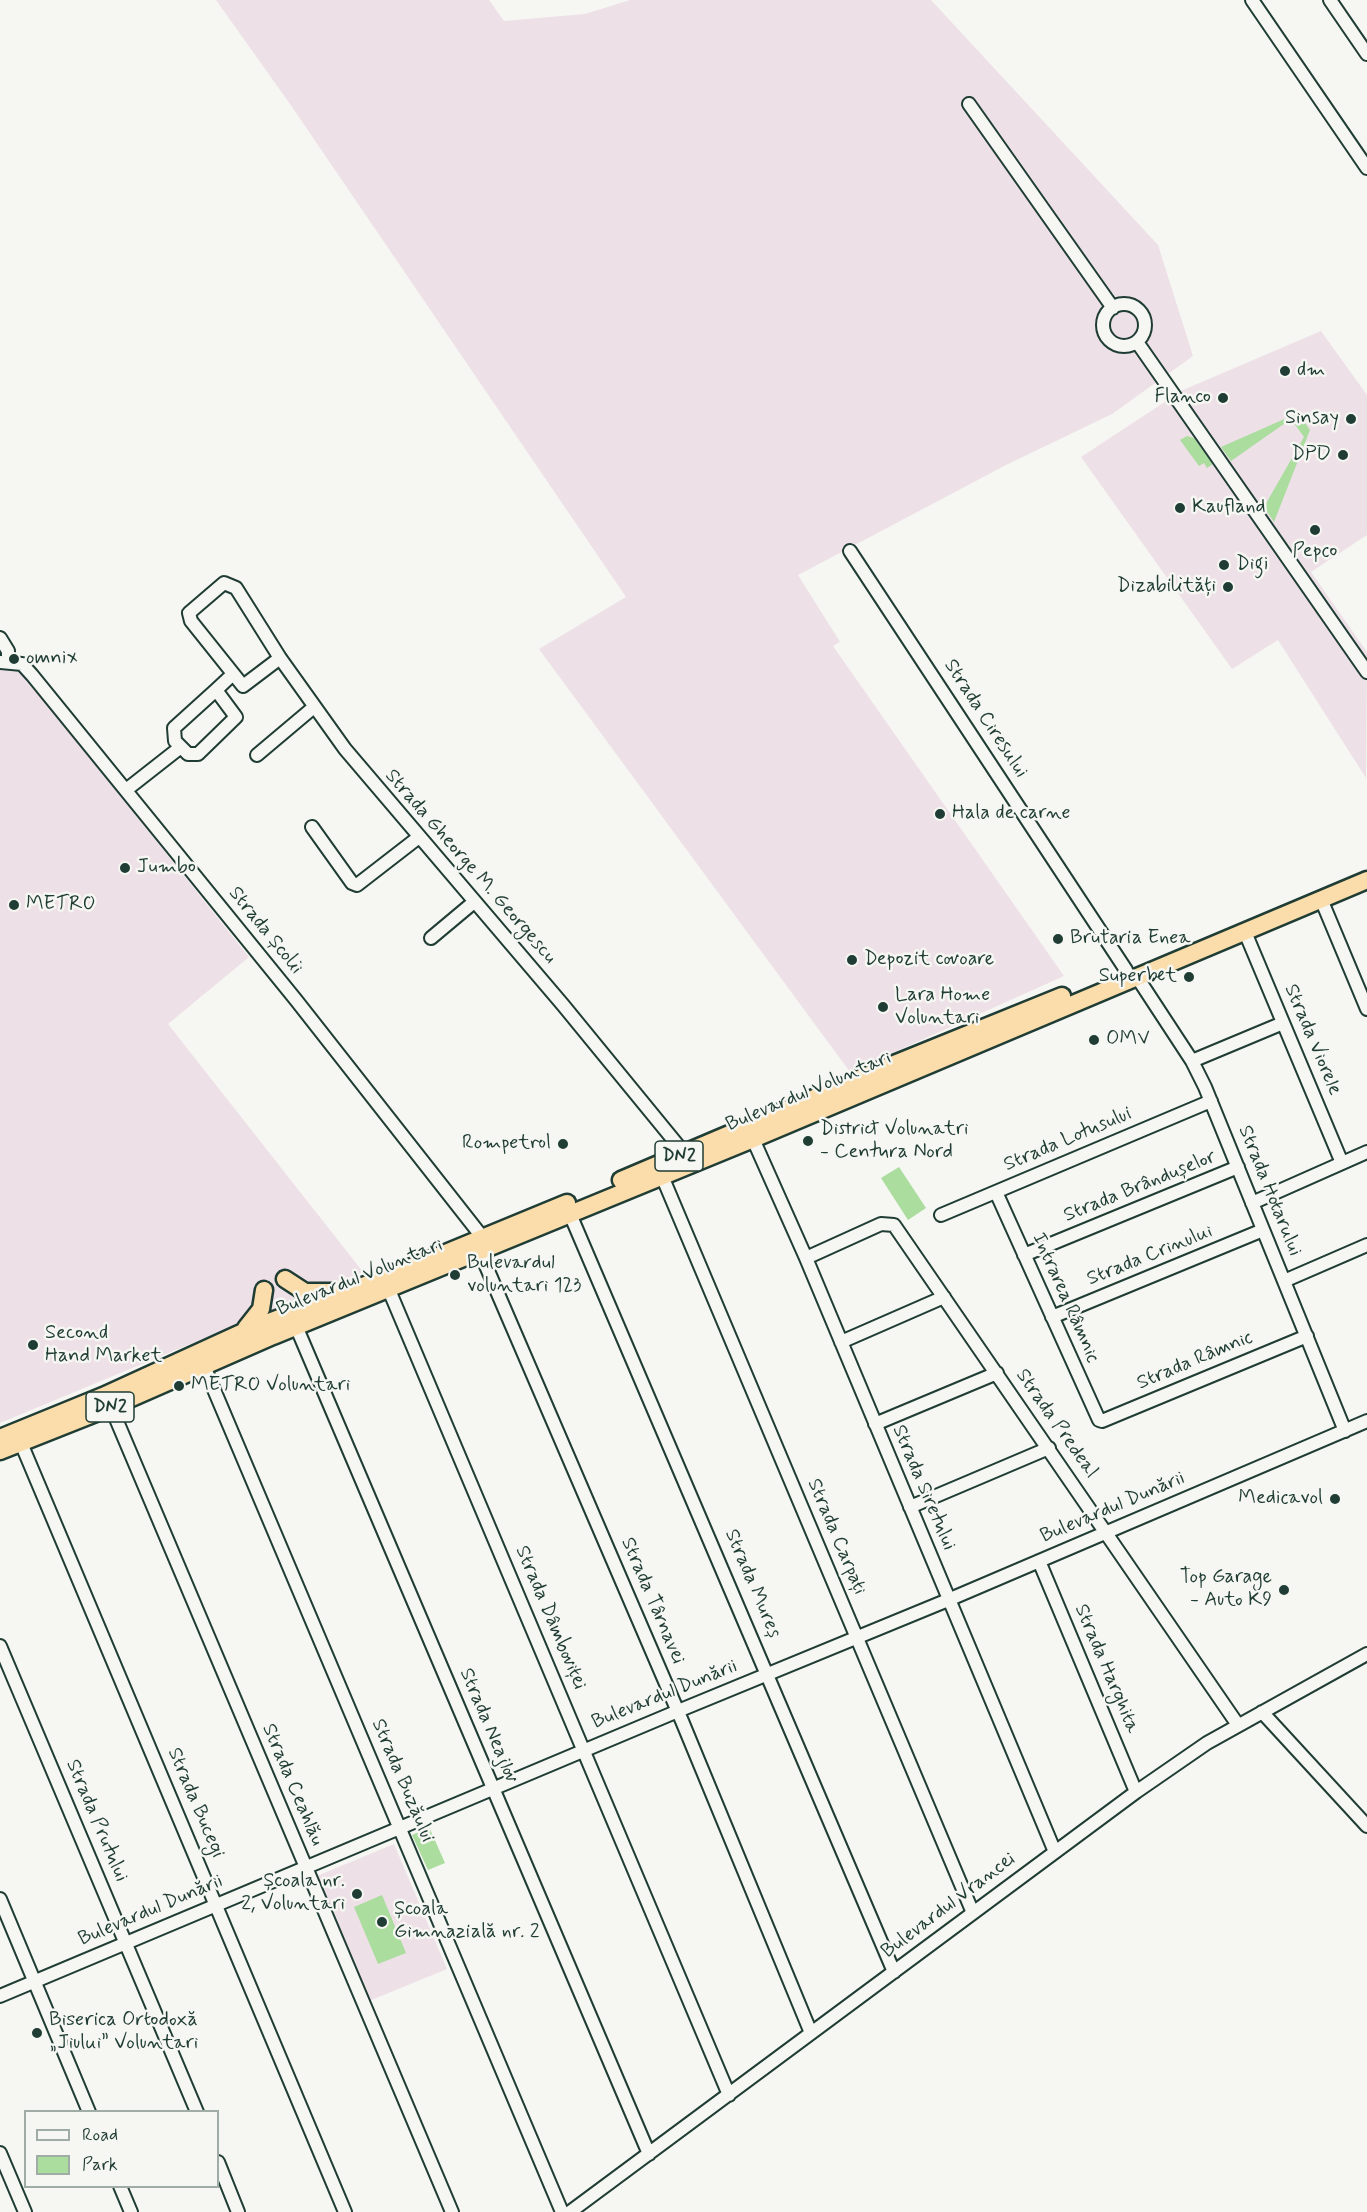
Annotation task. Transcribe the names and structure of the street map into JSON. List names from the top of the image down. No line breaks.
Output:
{"streets":{"highway":["Bulevardul Voluntari","DN2"],"street":["Strada Ciresului","Strada Gheorge M. Georgescu","Strada Școlii","Strada Viorele","Strada Lotusului","Strada Brândușelor","Strada Hotarului","Strada Crinului","Intrarea Râmnic","Strada Râmnic","Strada Predeal","Strada Siretului","Bulevardul Dunării","Strada Carpați","Strada Mureș","Strada Târnavei","Strada Dâmboviței","Strada Harghita","Strada Neajlov","Strada Buzăului","Strada Ceahlău","Strada Bucegi","Strada Prutului","Bulevardul Vrancei"]},"crossings":[["Strada Ciresului","Bulevardul Voluntari"],["Strada Ciresului","Strada Hotarului"],["Strada Gheorge M. Georgescu","Bulevardul Voluntari"],["Strada Școlii","Bulevardul Voluntari"],["Strada Școlii","Strada Târnavei"],["Strada Viorele","Bulevardul Voluntari"],["Bulevardul Voluntari","Strada Hotarului"],["Bulevardul Voluntari","Strada Siretului"],["Bulevardul Voluntari","Strada Carpați"],["Bulevardul Voluntari","Strada Mureș"],["Bulevardul Voluntari","Strada Târnavei"],["Bulevardul Voluntari","Strada Dâmboviței"],["Bulevardul Voluntari","Strada Neajlov"],["Bulevardul Voluntari","Strada Buzăului"],["Bulevardul Voluntari","Strada Ceahlău"],["Bulevardul Voluntari","Strada Bucegi"],["Strada Lotusului","Strada Hotarului"],["Strada Lotusului","Intrarea Râmnic"],["Strada Brândușelor","Strada Hotarului"],["Strada Brândușelor","Intrarea Râmnic"],["Strada Hotarului","Strada Crinului"],["Strada Hotarului","Strada Râmnic"],["Strada Hotarului","Bulevardul Dunării"],["Strada Crinului","Intrarea Râmnic"],["Intrarea Râmnic","Strada Râmnic"],["Strada Predeal","Strada Siretului"],["Strada Predeal","Bulevardul Dunării"],["Strada Predeal","Bulevardul Vrancei"],["Strada Siretului","Bulevardul Dunării"],["Strada Siretului","Bulevardul Vrancei"],["Bulevardul Dunării","Strada Carpați"],["Bulevardul Dunării","Strada Mureș"],["Bulevardul Dunării","Strada Târnavei"],["Bulevardul Dunării","Strada Dâmboviței"],["Bulevardul Dunării","Strada Harghita"],["Bulevardul Dunării","Strada Neajlov"],["Bulevardul Dunării","Strada Buzăului"],["Bulevardul Dunării","Strada Ceahlău"],["Bulevardul Dunării","Strada Bucegi"],["Bulevardul Dunării","Strada Prutului"],["Strada Carpați","Bulevardul Vrancei"],["Strada Mureș","Bulevardul Vrancei"],["Strada Târnavei","Bulevardul Vrancei"],["Strada Dâmboviței","Bulevardul Vrancei"],["Strada Harghita","Bulevardul Vrancei"],["Strada Neajlov","Bulevardul Vrancei"]],"places":["dm","Flanco","Sinsay","DPD","Kaufland","Pepco","Digi","Dizabilități","omnix","Hala de carne","Jumbo","METRO","Brutaria Enea","Depozit covoare","Superbet","Lara Home Voluntari","OMV","District Volunatri - Centura Nord","Rompetrol","Bulevardul voluntari 123","Second Hand Market","METRO Voluntari","Medicavol","Top Garage - Auto K9","Școala nr. 2, Voluntari","Școala Gimnazială nr. 2","Biserica Ortodoxă „Jiului” Voluntari"],"legend":["Road","Park"]}
